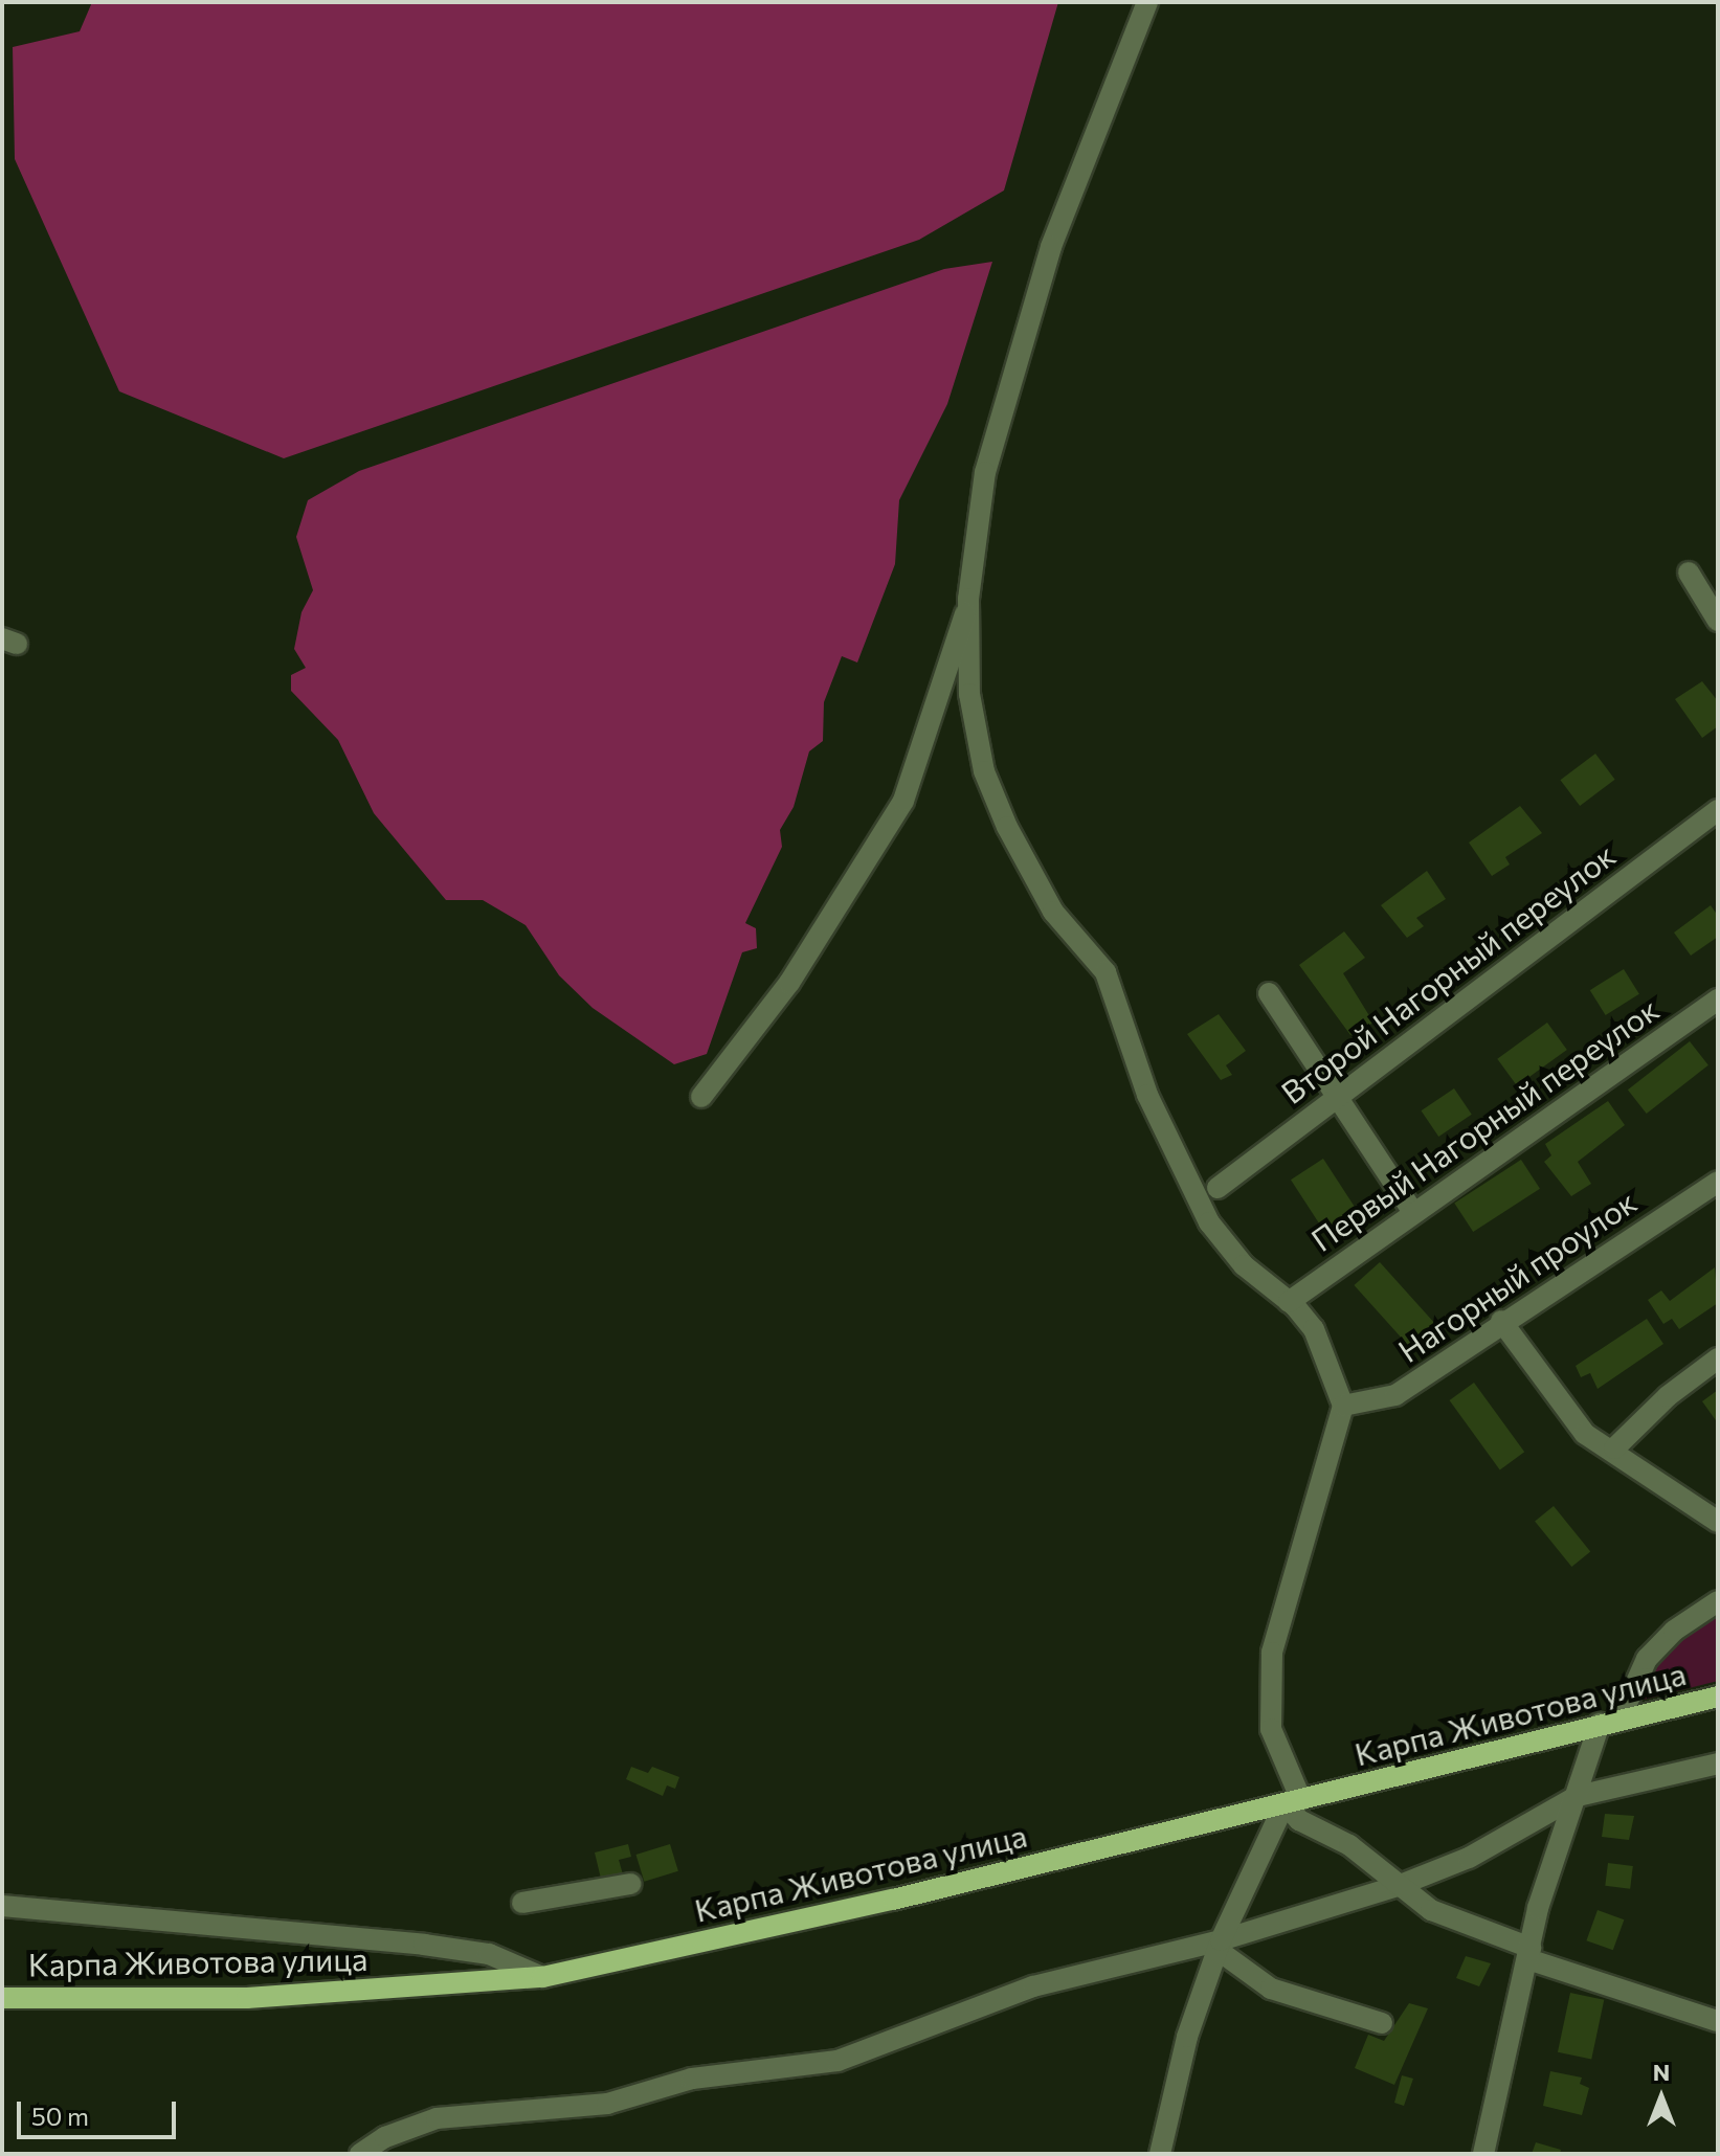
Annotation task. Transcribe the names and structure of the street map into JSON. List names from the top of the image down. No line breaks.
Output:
{"streets":{"main road":["Карпа Животова улица"],"street":["Второй Нагорный переулок","Первый Нагорный переулок","Нагорный проулок"]},"scale_bar":"50 m","north":"top"}
